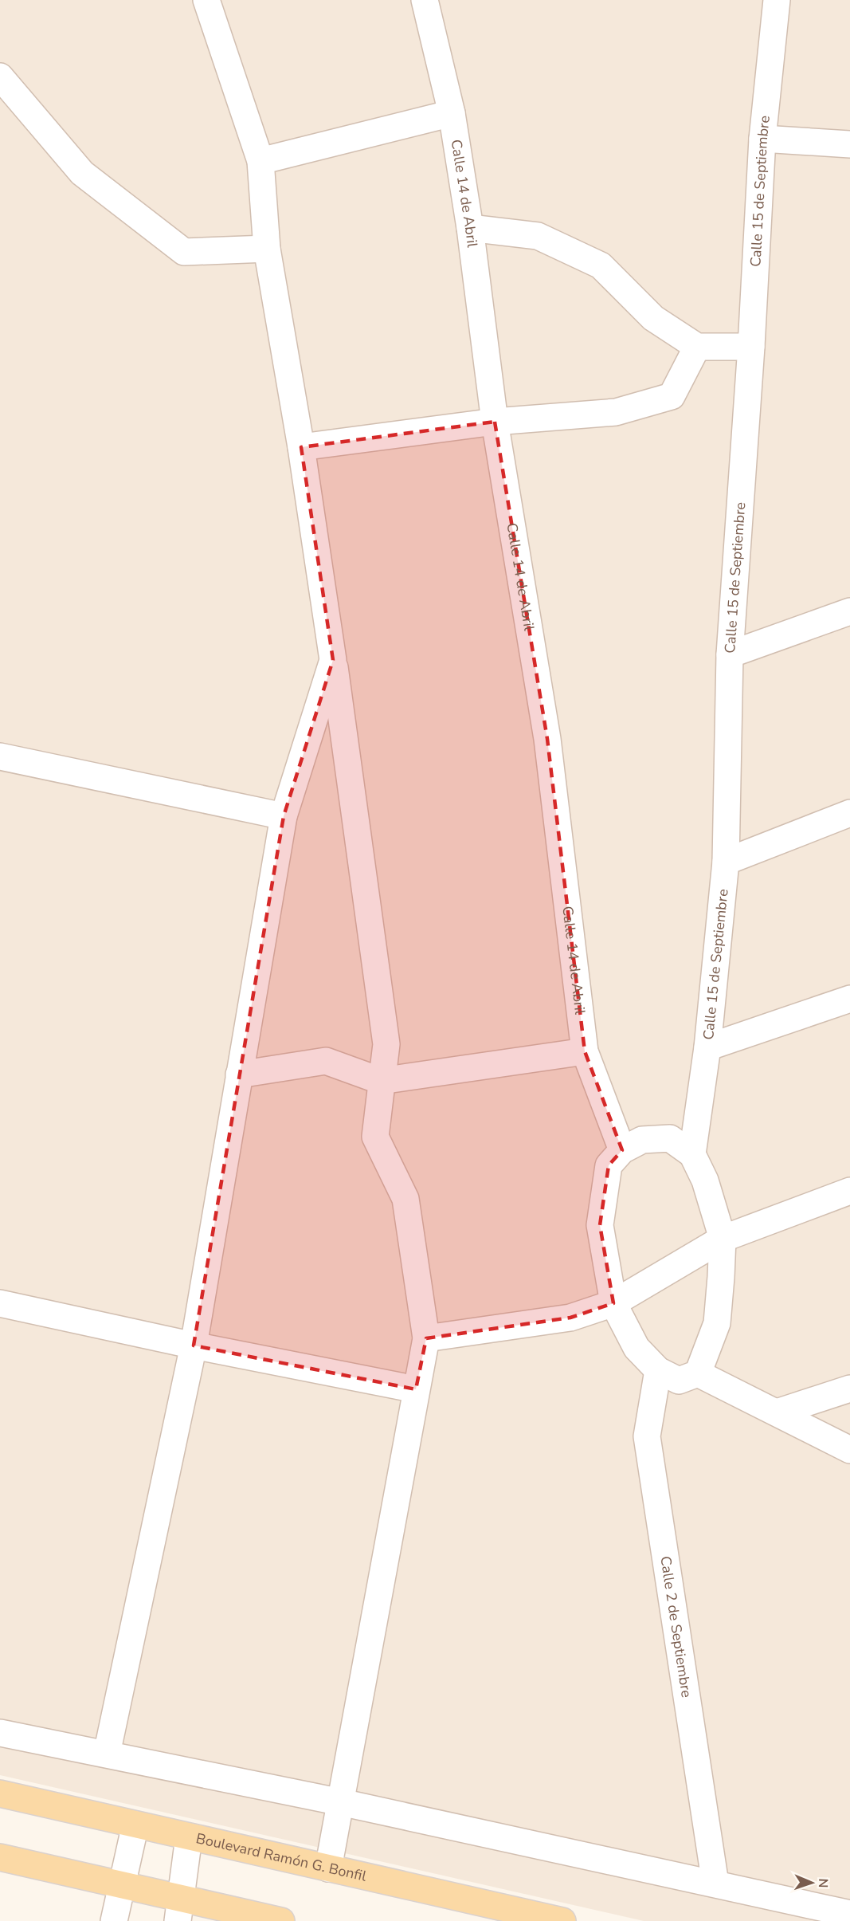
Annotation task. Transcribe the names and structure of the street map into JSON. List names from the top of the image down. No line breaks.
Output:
{"streets":{"main road":["Boulevard Ramón G. Bonfil"],"street":["Calle 15 de Septiembre","Calle 14 de Abril","Calle 2 de Septiembre"]},"north":"right"}
